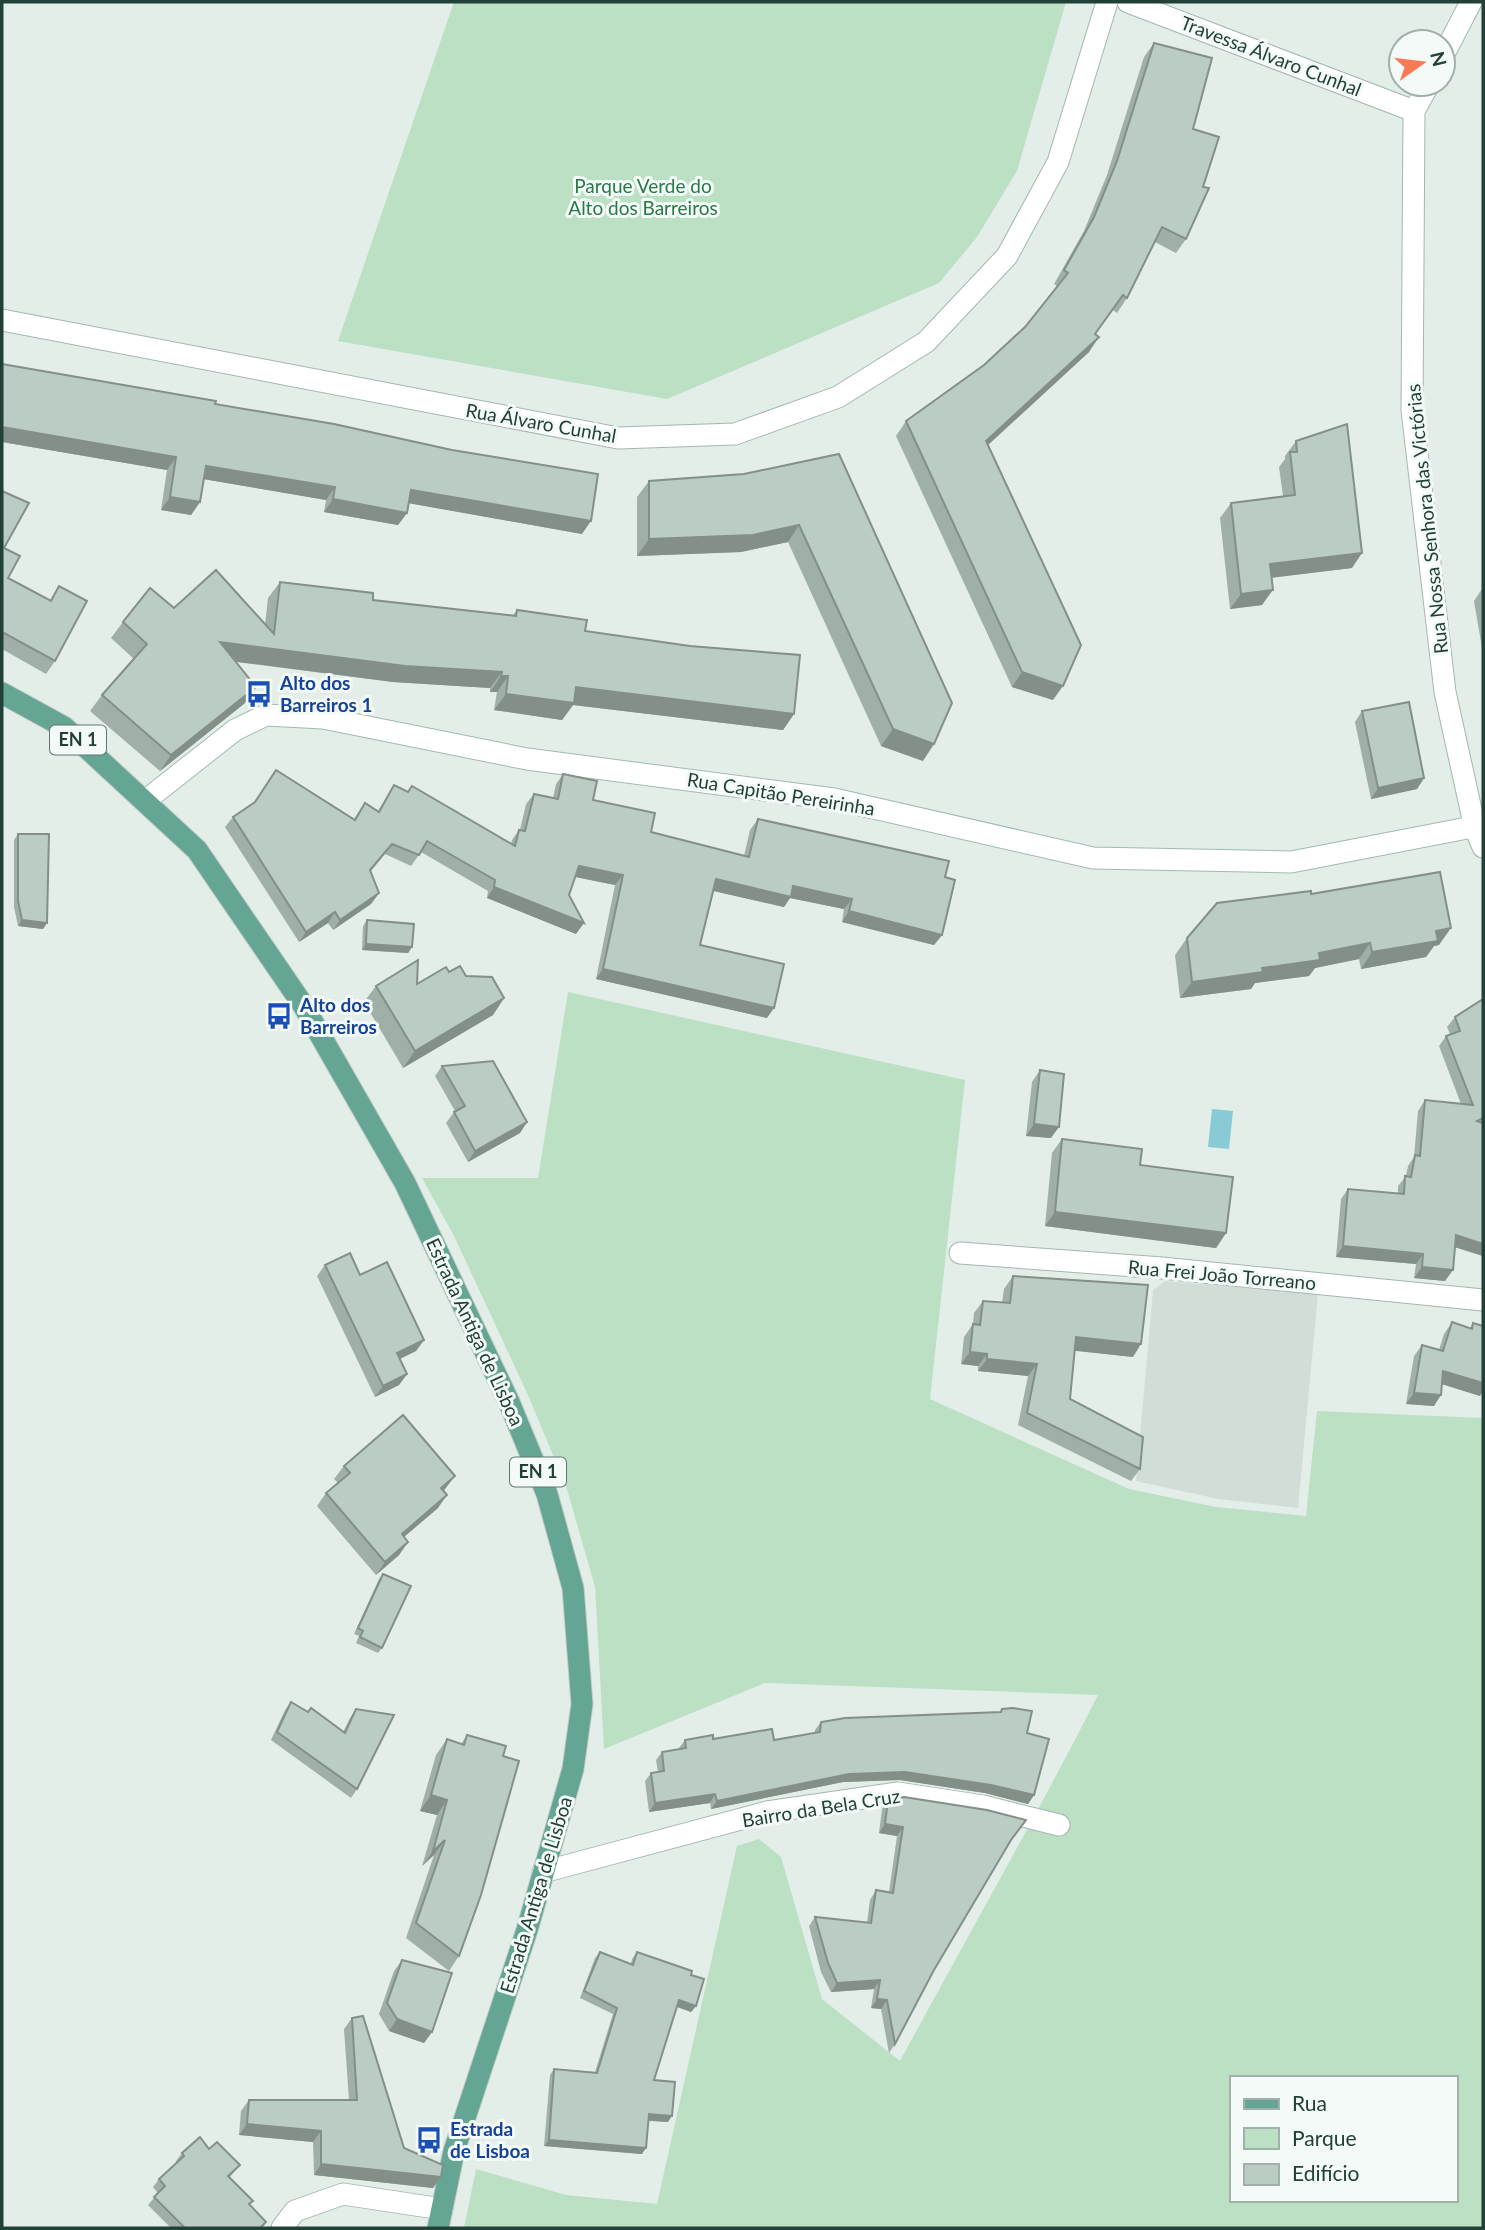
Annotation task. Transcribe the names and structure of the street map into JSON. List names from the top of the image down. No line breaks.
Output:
{"streets":{"main road":["EN 1","Estrada Antiga de Lisboa"],"street":["Travessa Álvaro Cunhal","Rua Álvaro Cunhal","Rua Nossa Senhora das Victórias","Rua Capitão Pereirinha","Rua Frei João Torreano","Bairro da Bela Cruz"]},"crossings":[["Travessa Álvaro Cunhal","Rua Nossa Senhora das Victórias"],["Rua Nossa Senhora das Victórias","Rua Capitão Pereirinha"],["Rua Capitão Pereirinha","Estrada Antiga de Lisboa"],["Estrada Antiga de Lisboa","Bairro da Bela Cruz"]],"parks":["Parque Verde do Alto dos Barreiros"],"places":{"bus stop":["Alto dos Barreiros 1","Alto dos Barreiros","Estrada de Lisboa"]},"legend":["Rua","Parque","Edifício"],"north":"right"}
